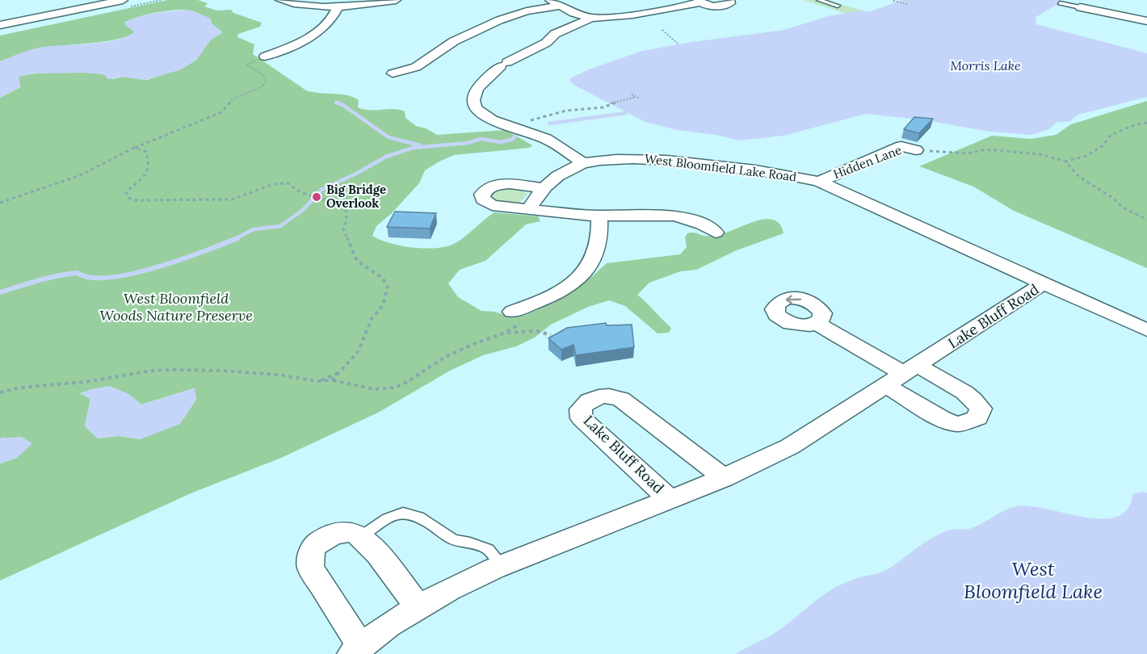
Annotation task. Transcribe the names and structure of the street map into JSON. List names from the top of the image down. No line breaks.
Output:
{"streets":{"street":["Hidden Lane","West Bloomfield Lake Road","Lake Bluff Road"]},"crossings":[["Hidden Lane","West Bloomfield Lake Road"],["West Bloomfield Lake Road","Lake Bluff Road"]],"water":["Morris Lake","West Bloomfield Lake"],"parks":["West Bloomfield Woods Nature Preserve"],"places":["Big Bridge Overlook"]}
